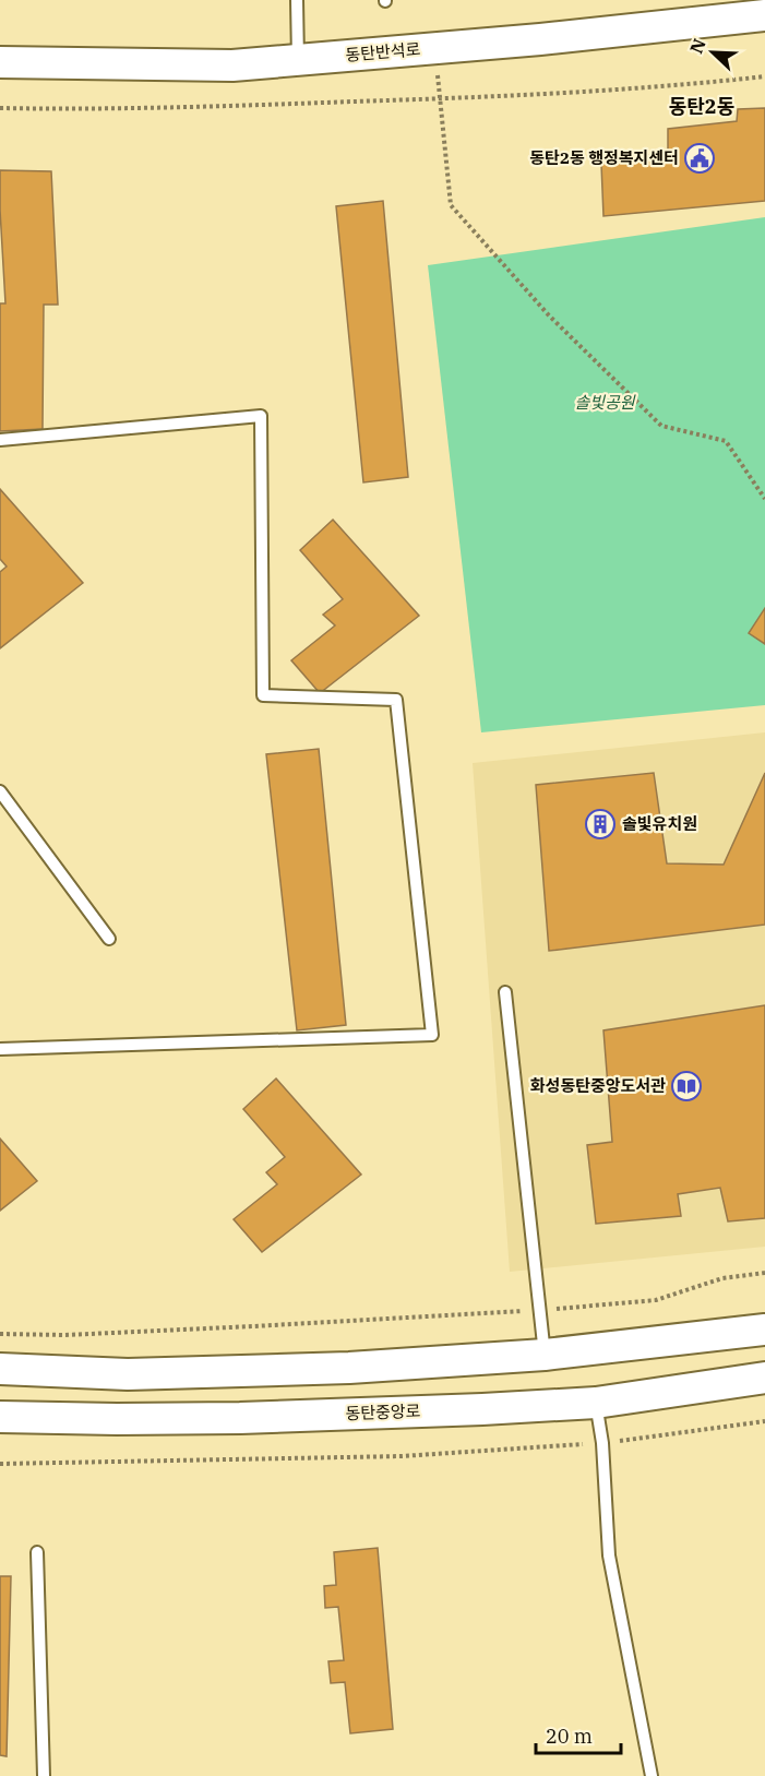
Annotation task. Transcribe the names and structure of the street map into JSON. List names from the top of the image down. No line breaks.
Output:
{"streets":{"street":["동탄반석로","동탄중앙로"]},"districts":["동탄2동"],"parks":["솔빛공원"],"places":{"public building":["동탄2동 행정복지센터"],"building":["솔빛유치원"],"library":["화성동탄중앙도서관"]},"scale_bar":"20 m","north":"top left"}
